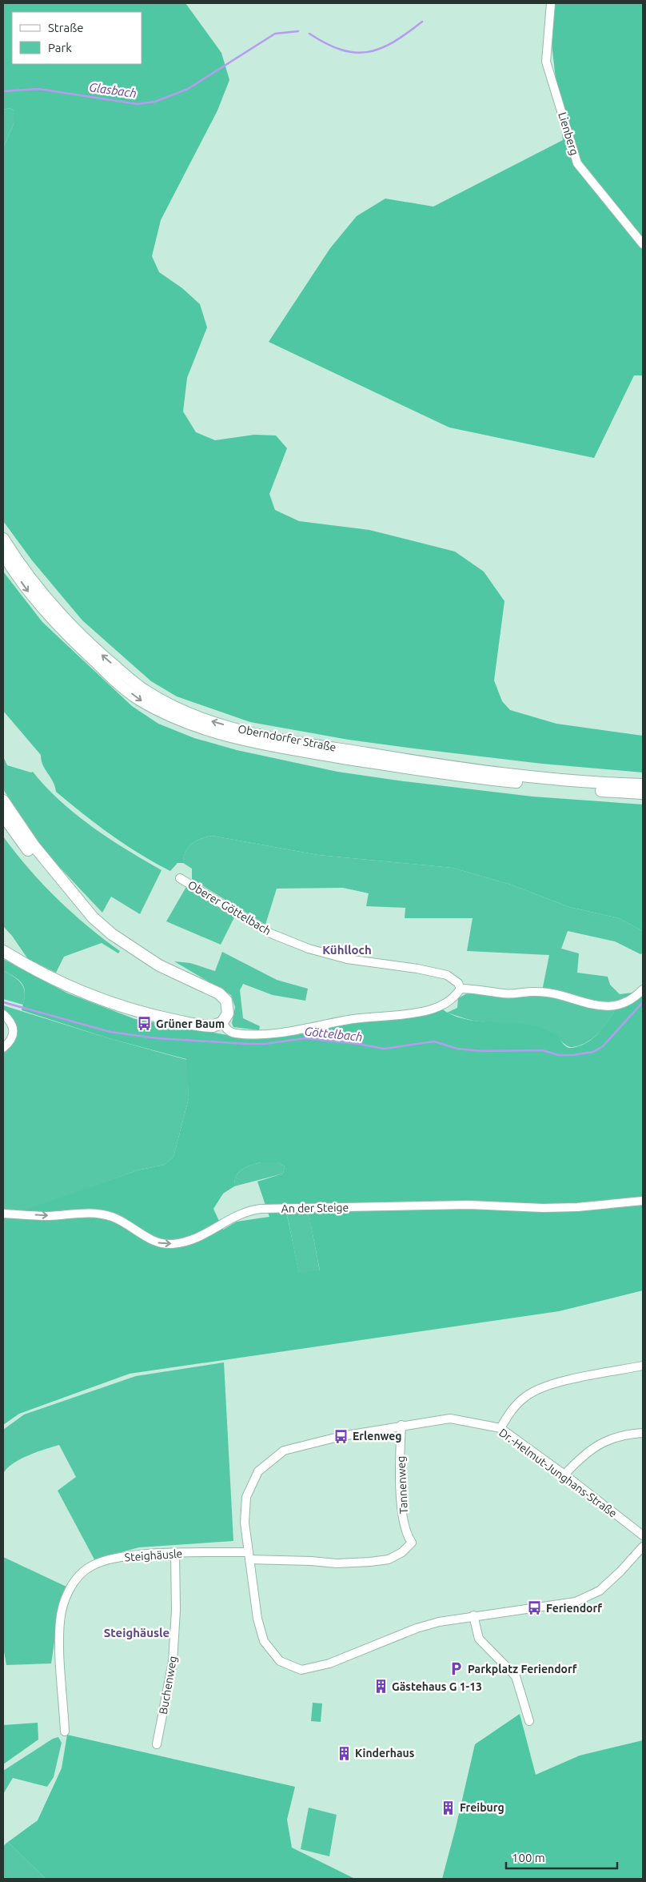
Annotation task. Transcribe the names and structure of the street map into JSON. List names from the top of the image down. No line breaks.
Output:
{"streets":{"main road":["Oberndorfer Straße"],"street":["Lienberg","Oberer Göttelbach","An der Steige","Dr.-Helmut-Junghans-Straße","Tannenweg","Steighäusle","Buchenweg"]},"crossings":[["Dr.-Helmut-Junghans-Straße","Tannenweg"],["Dr.-Helmut-Junghans-Straße","Steighäusle"],["Tannenweg","Steighäusle"],["Steighäusle","Buchenweg"]],"one_way":["An der Steige"],"districts":["Kühlloch","Steighäusle"],"water":["Glasbach","Göttelbach"],"places":{"bus stop":["Grüner Baum","Erlenweg","Feriendorf"],"parking":["Parkplatz Feriendorf"],"building":["Gästehaus G 1-13","Kinderhaus","Freiburg"]},"legend":["Straße","Park"],"scale_bar":"100 m"}
